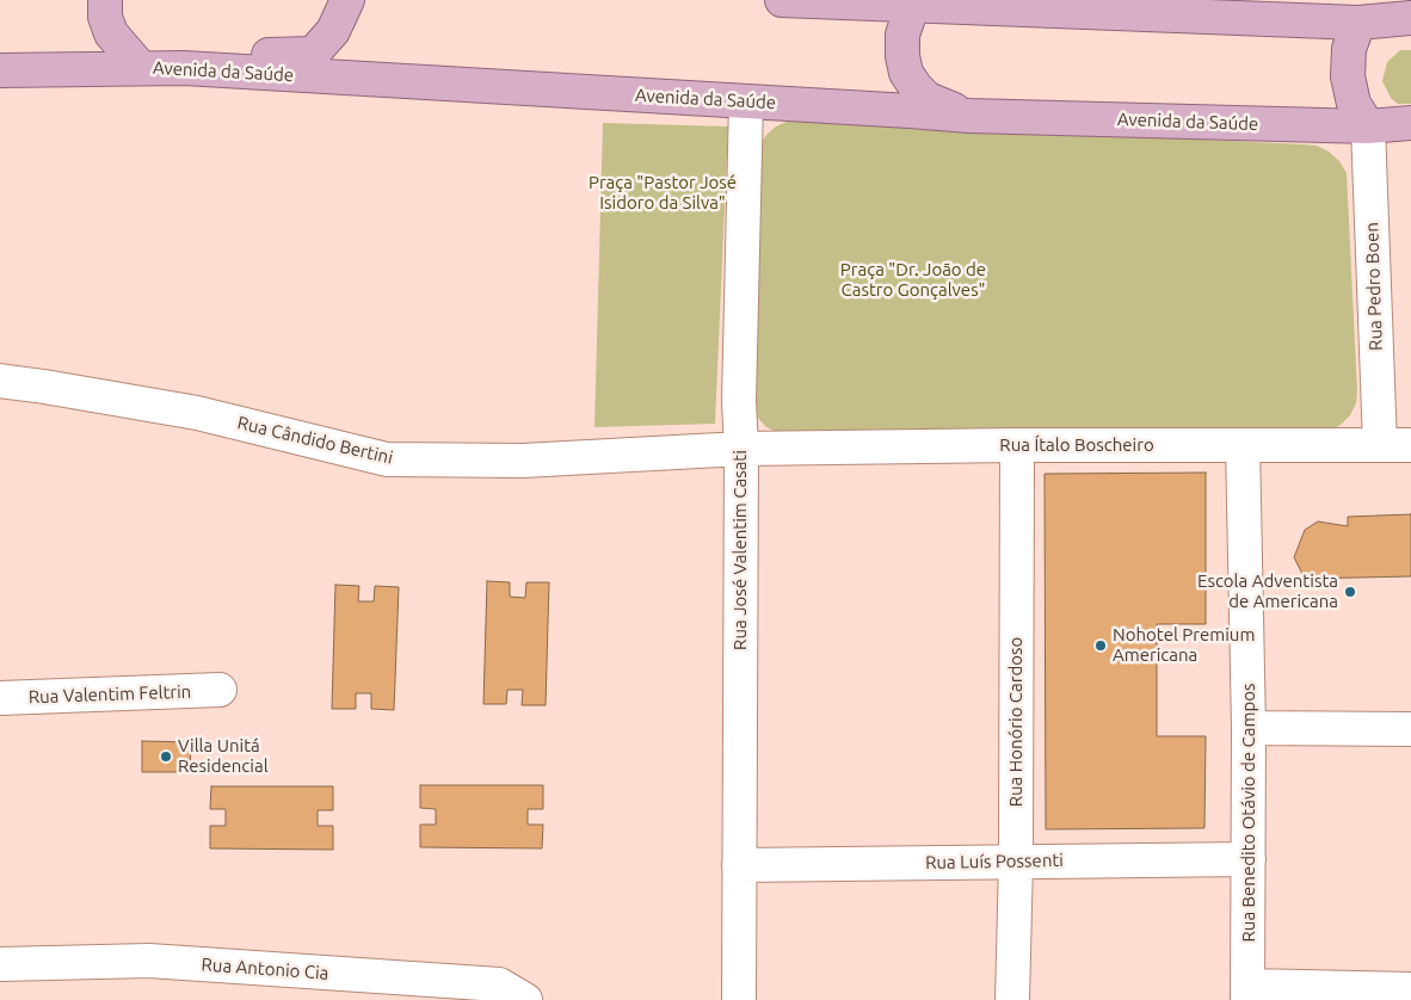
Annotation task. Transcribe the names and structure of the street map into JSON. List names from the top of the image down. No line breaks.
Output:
{"streets":{"main road":["Avenida da Saúde"],"street":["Rua Pedro Boen","Rua Cândido Bertini","Rua Ítalo Boscheiro","Rua José Valentim Casati","Rua Valentim Feltrin","Rua Honório Cardoso","Rua Benedito Otávio de Campos","Rua Luís Possenti","Rua Antonio Cia"]},"crossings":[["Avenida da Saúde","Rua Pedro Boen"],["Avenida da Saúde","Rua José Valentim Casati"],["Rua Pedro Boen","Rua Ítalo Boscheiro"],["Rua Cândido Bertini","Rua Ítalo Boscheiro"],["Rua Cândido Bertini","Rua José Valentim Casati"],["Rua Ítalo Boscheiro","Rua José Valentim Casati"],["Rua Ítalo Boscheiro","Rua Honório Cardoso"],["Rua Ítalo Boscheiro","Rua Benedito Otávio de Campos"],["Rua José Valentim Casati","Rua Luís Possenti"],["Rua Honório Cardoso","Rua Luís Possenti"],["Rua Benedito Otávio de Campos","Rua Luís Possenti"]],"parks":["Praça \"Pastor José Isidoro da Silva\"","Praça \"Dr. João de Castro Gonçalves\""],"places":["Escola Adventista de Americana","Nohotel Premium Americana","Villa Unitá Residencial"]}
